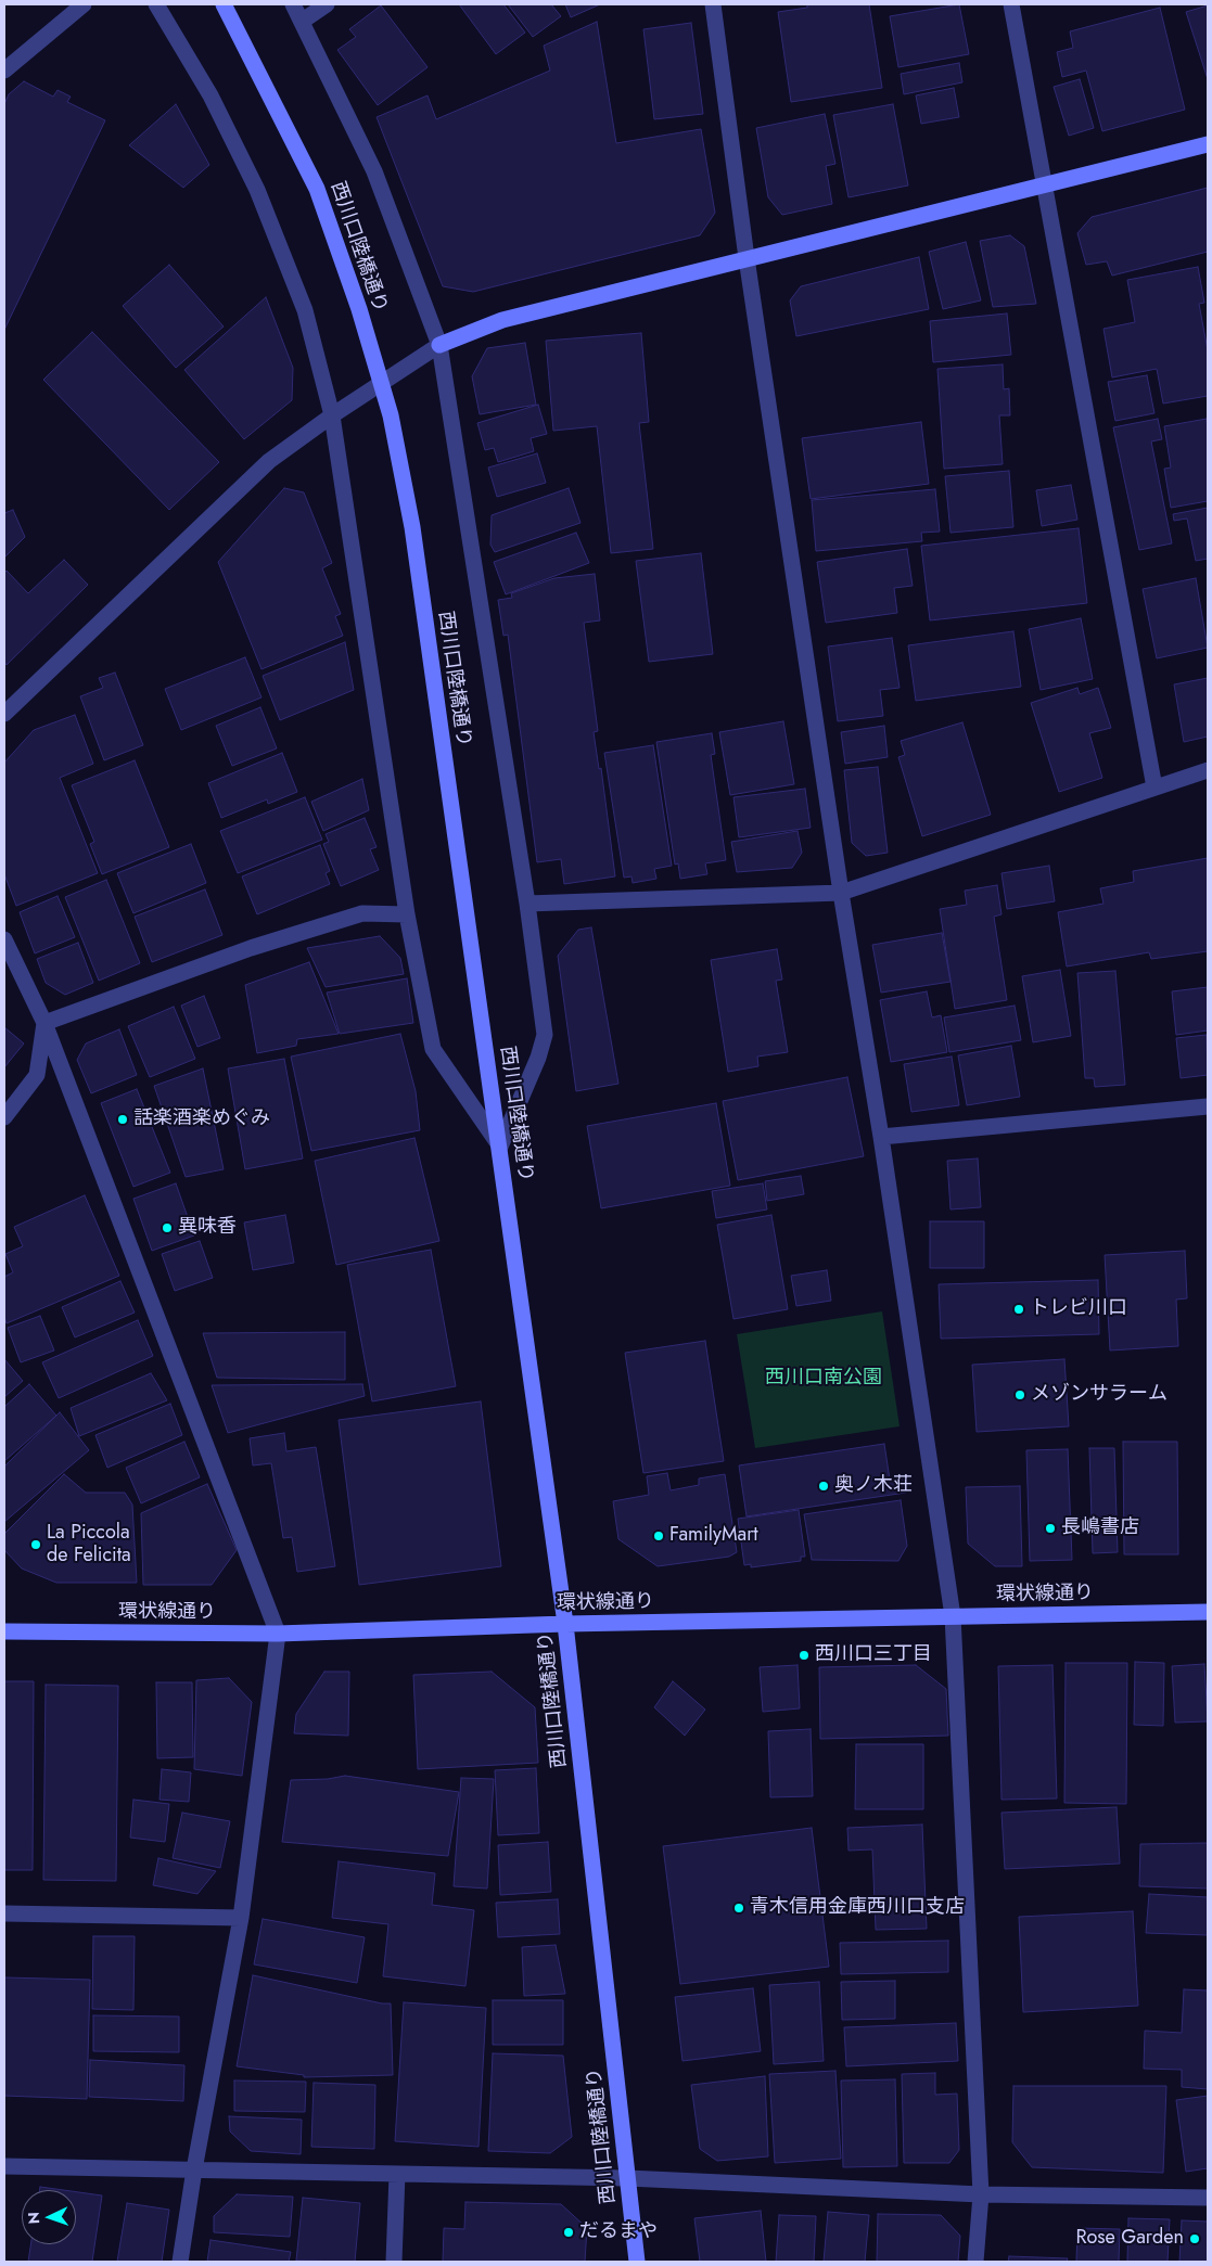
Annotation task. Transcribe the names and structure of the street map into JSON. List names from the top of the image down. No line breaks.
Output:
{"streets":{"street":["西川口陸橋通り","環状線通り"]},"crossings":[["西川口陸橋通り","環状線通り"]],"parks":["西川口南公園"],"places":["話楽酒楽めぐみ","異味香","トレビ川口","メゾンサラーム","奥ノ木荘","長嶋書店","FamilyMart","La Piccola de Felicita","西川口三丁目","青木信用金庫西川口支店","だるまや","Rose Garden"],"north":"left"}
